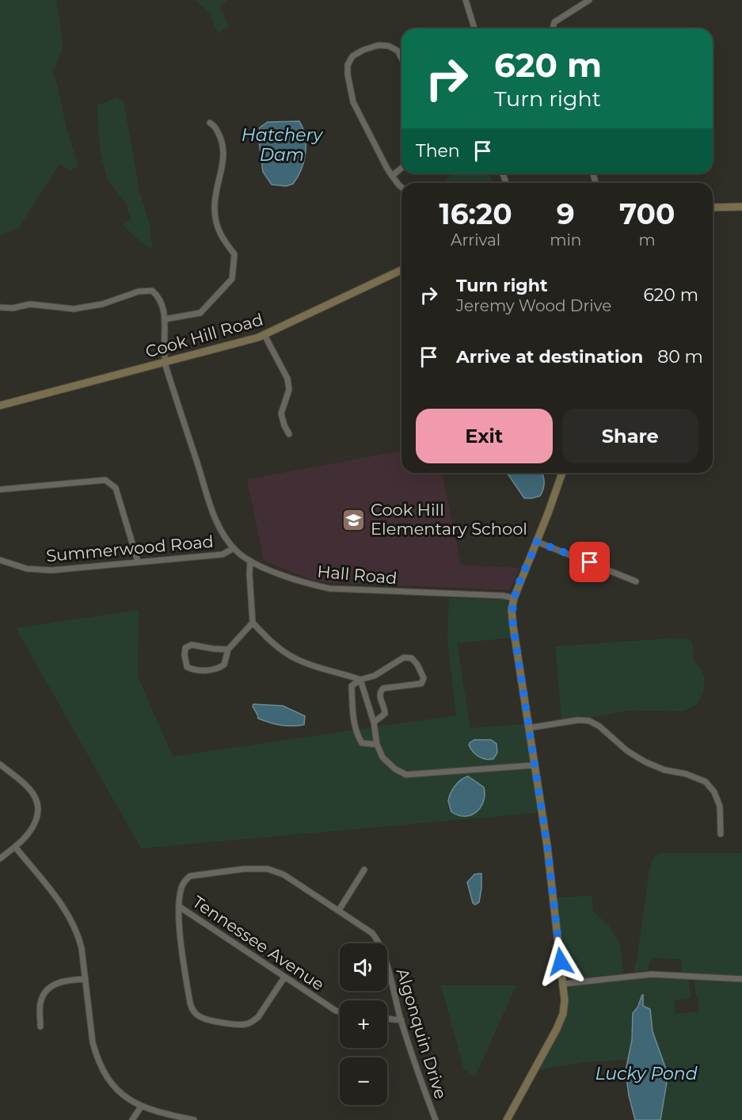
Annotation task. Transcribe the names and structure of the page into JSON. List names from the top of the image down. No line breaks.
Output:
{"streets":{"street":["Cook Hill Road","Summerwood Road","Hall Road","Tennessee Avenue","Algonquin Drive"]},"crossings":[["Cook Hill Road","Hall Road"],["Summerwood Road","Hall Road"],["Tennessee Avenue","Algonquin Drive"]],"water":["Hatchery Dam","Lucky Pond"],"places":{"school or university":["Cook Hill Elementary School"]},"page":{"turn":["620 m","Turn right"],"then":"Then","eta":["16:20","Arrival","9","min","700","m"],"list":[{"name":"Turn right","note":"Jeremy Wood Drive","value":"620 m"},{"name":"Arrive at destination","value":"80 m"}],"buttons":["Exit","Share"],"map_buttons":["+","−"]}}
